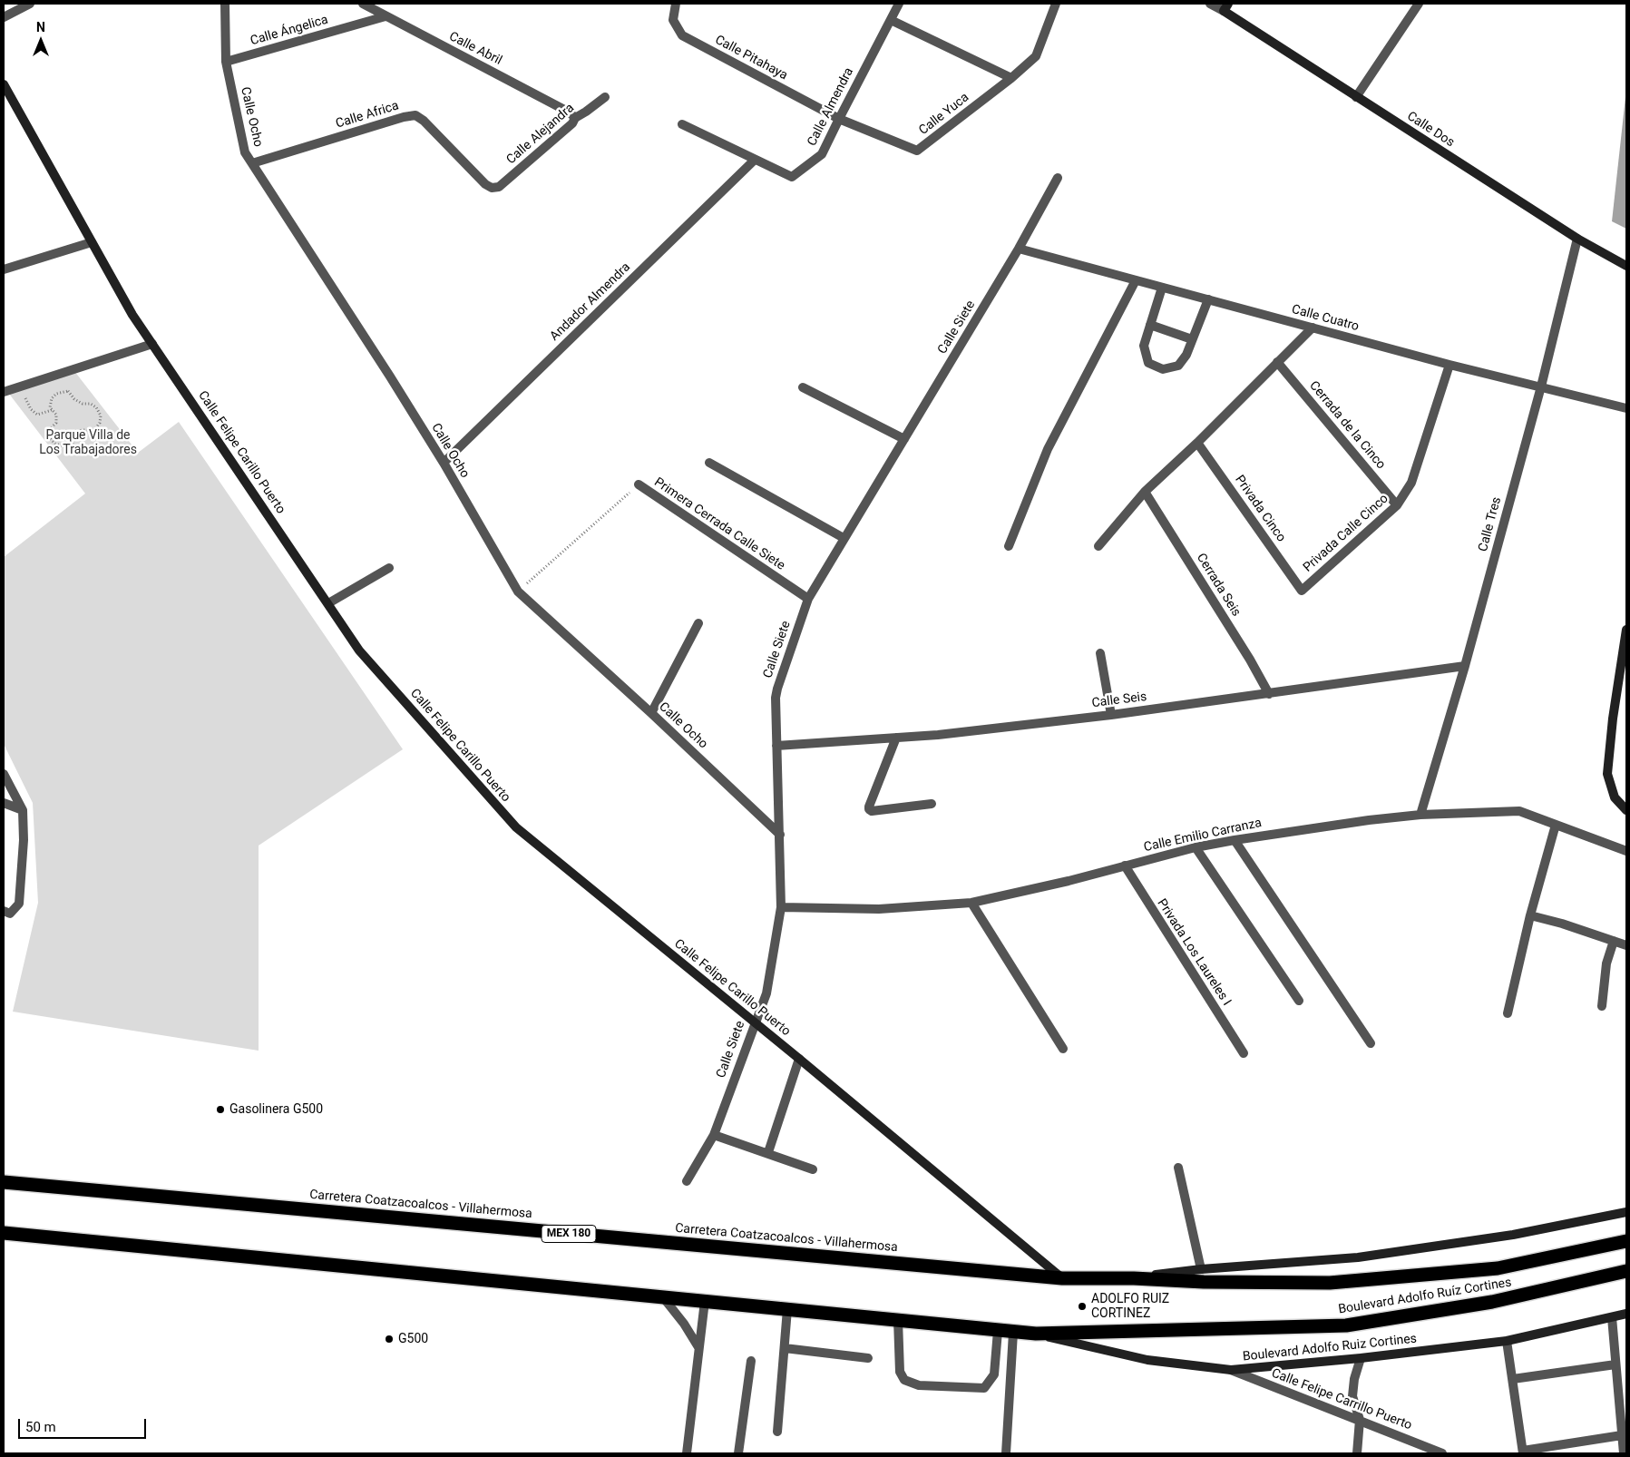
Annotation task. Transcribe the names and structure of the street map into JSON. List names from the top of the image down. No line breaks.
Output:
{"streets":{"highway":["Carretera Coatzacoalcos - Villahermosa","MEX 180","Boulevard Adolfo Ruíz Cortines"],"street":["Calle Ángelica","Calle Abril","Calle Pitahaya","Calle Almendra","Calle Yuca","Calle Africa","Calle Ocho","Calle Dos","Calle Alejandra","Andador Almendra","Calle Cuatro","Calle Siete","Cerrada de la Cinco","Calle Felipe Carillo Puerto","Privada Cinco","Primera Cerrada Calle Siete","Calle Tres","Privada Calle Cinco","Cerrada Seis","Calle Seis","Calle Emilio Carranza","Privada Los Laureles I","Boulevard Adolfo Ruiz Cortines","Calle Felipe Carrillo Puerto"]},"crossings":[["Calle Ángelica","Calle Abril"],["Calle Ángelica","Calle Ocho"],["Calle Abril","Calle Alejandra"],["Calle Pitahaya","Calle Almendra"],["Calle Pitahaya","Calle Yuca"],["Calle Almendra","Calle Yuca"],["Calle Almendra","Andador Almendra"],["Calle Africa","Calle Ocho"],["Calle Africa","Calle Alejandra"],["Calle Ocho","Andador Almendra"],["Calle Ocho","Calle Siete"],["Calle Ocho","Primera Cerrada Calle Siete"],["Calle Dos","Calle Tres"],["Calle Cuatro","Calle Siete"],["Calle Cuatro","Calle Tres"],["Calle Cuatro","Privada Calle Cinco"],["Calle Siete","Calle Felipe Carillo Puerto"],["Calle Siete","Primera Cerrada Calle Siete"],["Calle Siete","Calle Seis"],["Calle Siete","Calle Emilio Carranza"],["Cerrada de la Cinco","Privada Calle Cinco"],["Calle Felipe Carillo Puerto","Carretera Coatzacoalcos - Villahermosa"],["Privada Cinco","Privada Calle Cinco"],["Calle Tres","Calle Seis"],["Calle Tres","Calle Emilio Carranza"],["Cerrada Seis","Calle Seis"],["Calle Emilio Carranza","Privada Los Laureles I"],["Carretera Coatzacoalcos - Villahermosa","Boulevard Adolfo Ruíz Cortines"],["Boulevard Adolfo Ruíz Cortines","Boulevard Adolfo Ruiz Cortines"],["Boulevard Adolfo Ruiz Cortines","Calle Felipe Carrillo Puerto"]],"parks":["Parque Villa de Los Trabajadores"],"places":["Gasolinera G500","ADOLFO RUIZ CORTINEZ","G500"],"scale_bar":"50 m","north":"top"}
